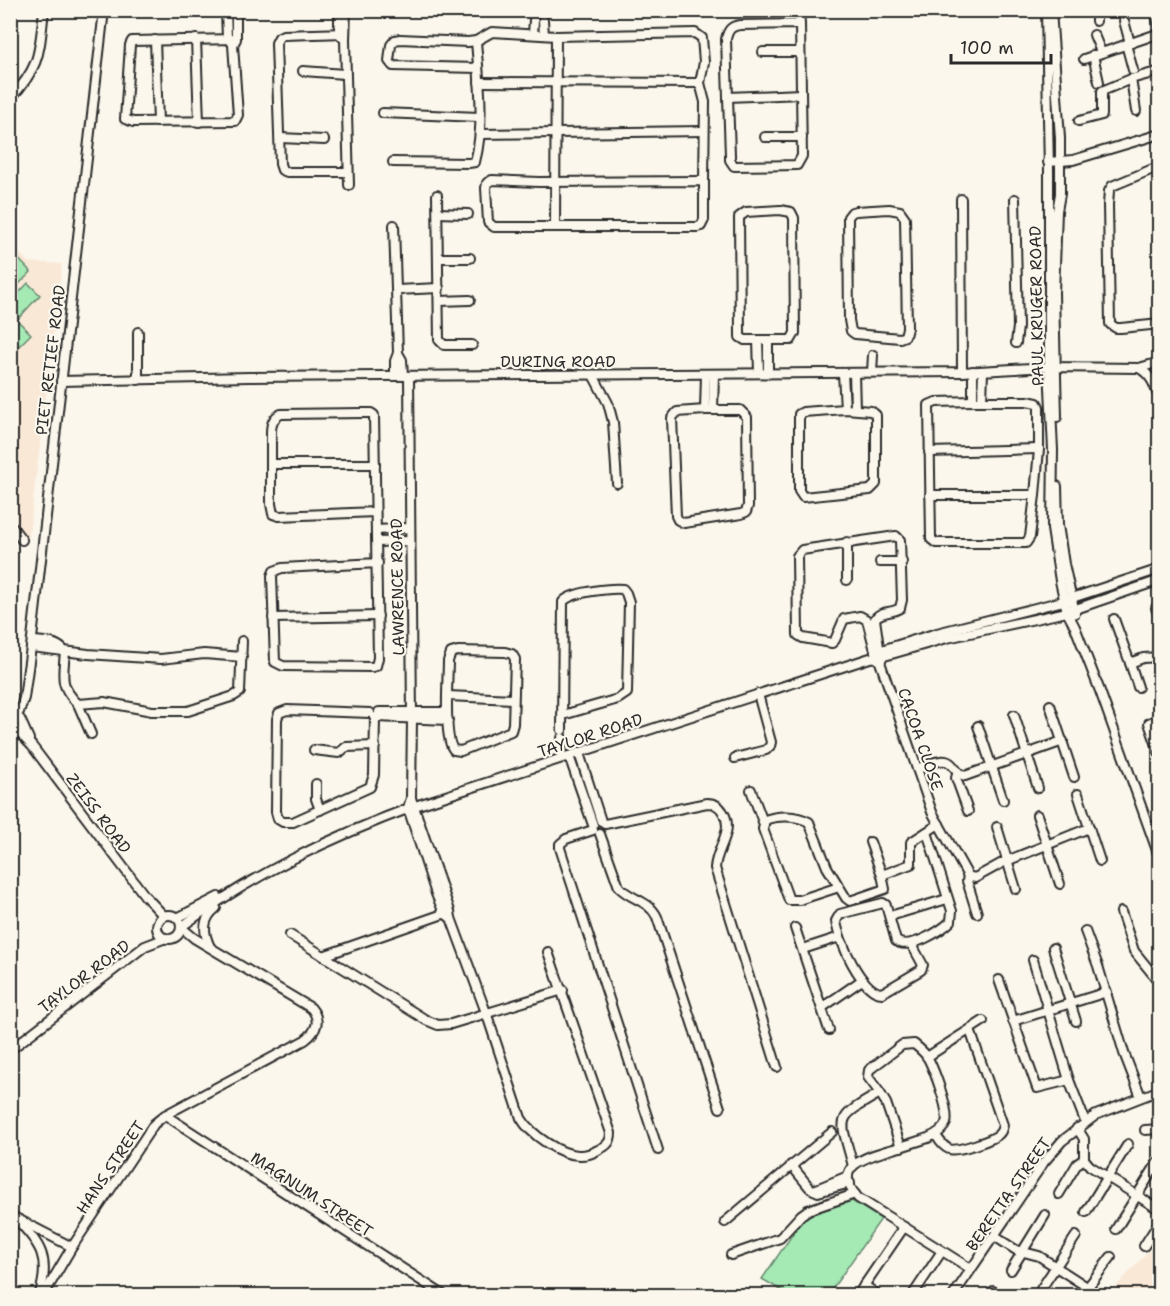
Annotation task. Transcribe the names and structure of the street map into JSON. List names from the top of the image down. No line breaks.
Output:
{"streets":{"street":["PAUL KRUGER ROAD","PIET RETIEF ROAD","DURING ROAD","LAWRENCE ROAD","TAYLOR ROAD","CACOA CLOSE","ZEISS ROAD","HANS STREET","MAGNUM STREET","BERETTA STREET"]},"crossings":[["PAUL KRUGER ROAD","DURING ROAD"],["PAUL KRUGER ROAD","TAYLOR ROAD"],["PIET RETIEF ROAD","DURING ROAD"],["DURING ROAD","LAWRENCE ROAD"],["LAWRENCE ROAD","TAYLOR ROAD"],["TAYLOR ROAD","CACOA CLOSE"],["TAYLOR ROAD","ZEISS ROAD"],["HANS STREET","MAGNUM STREET"]],"scale_bar":"100 m"}
